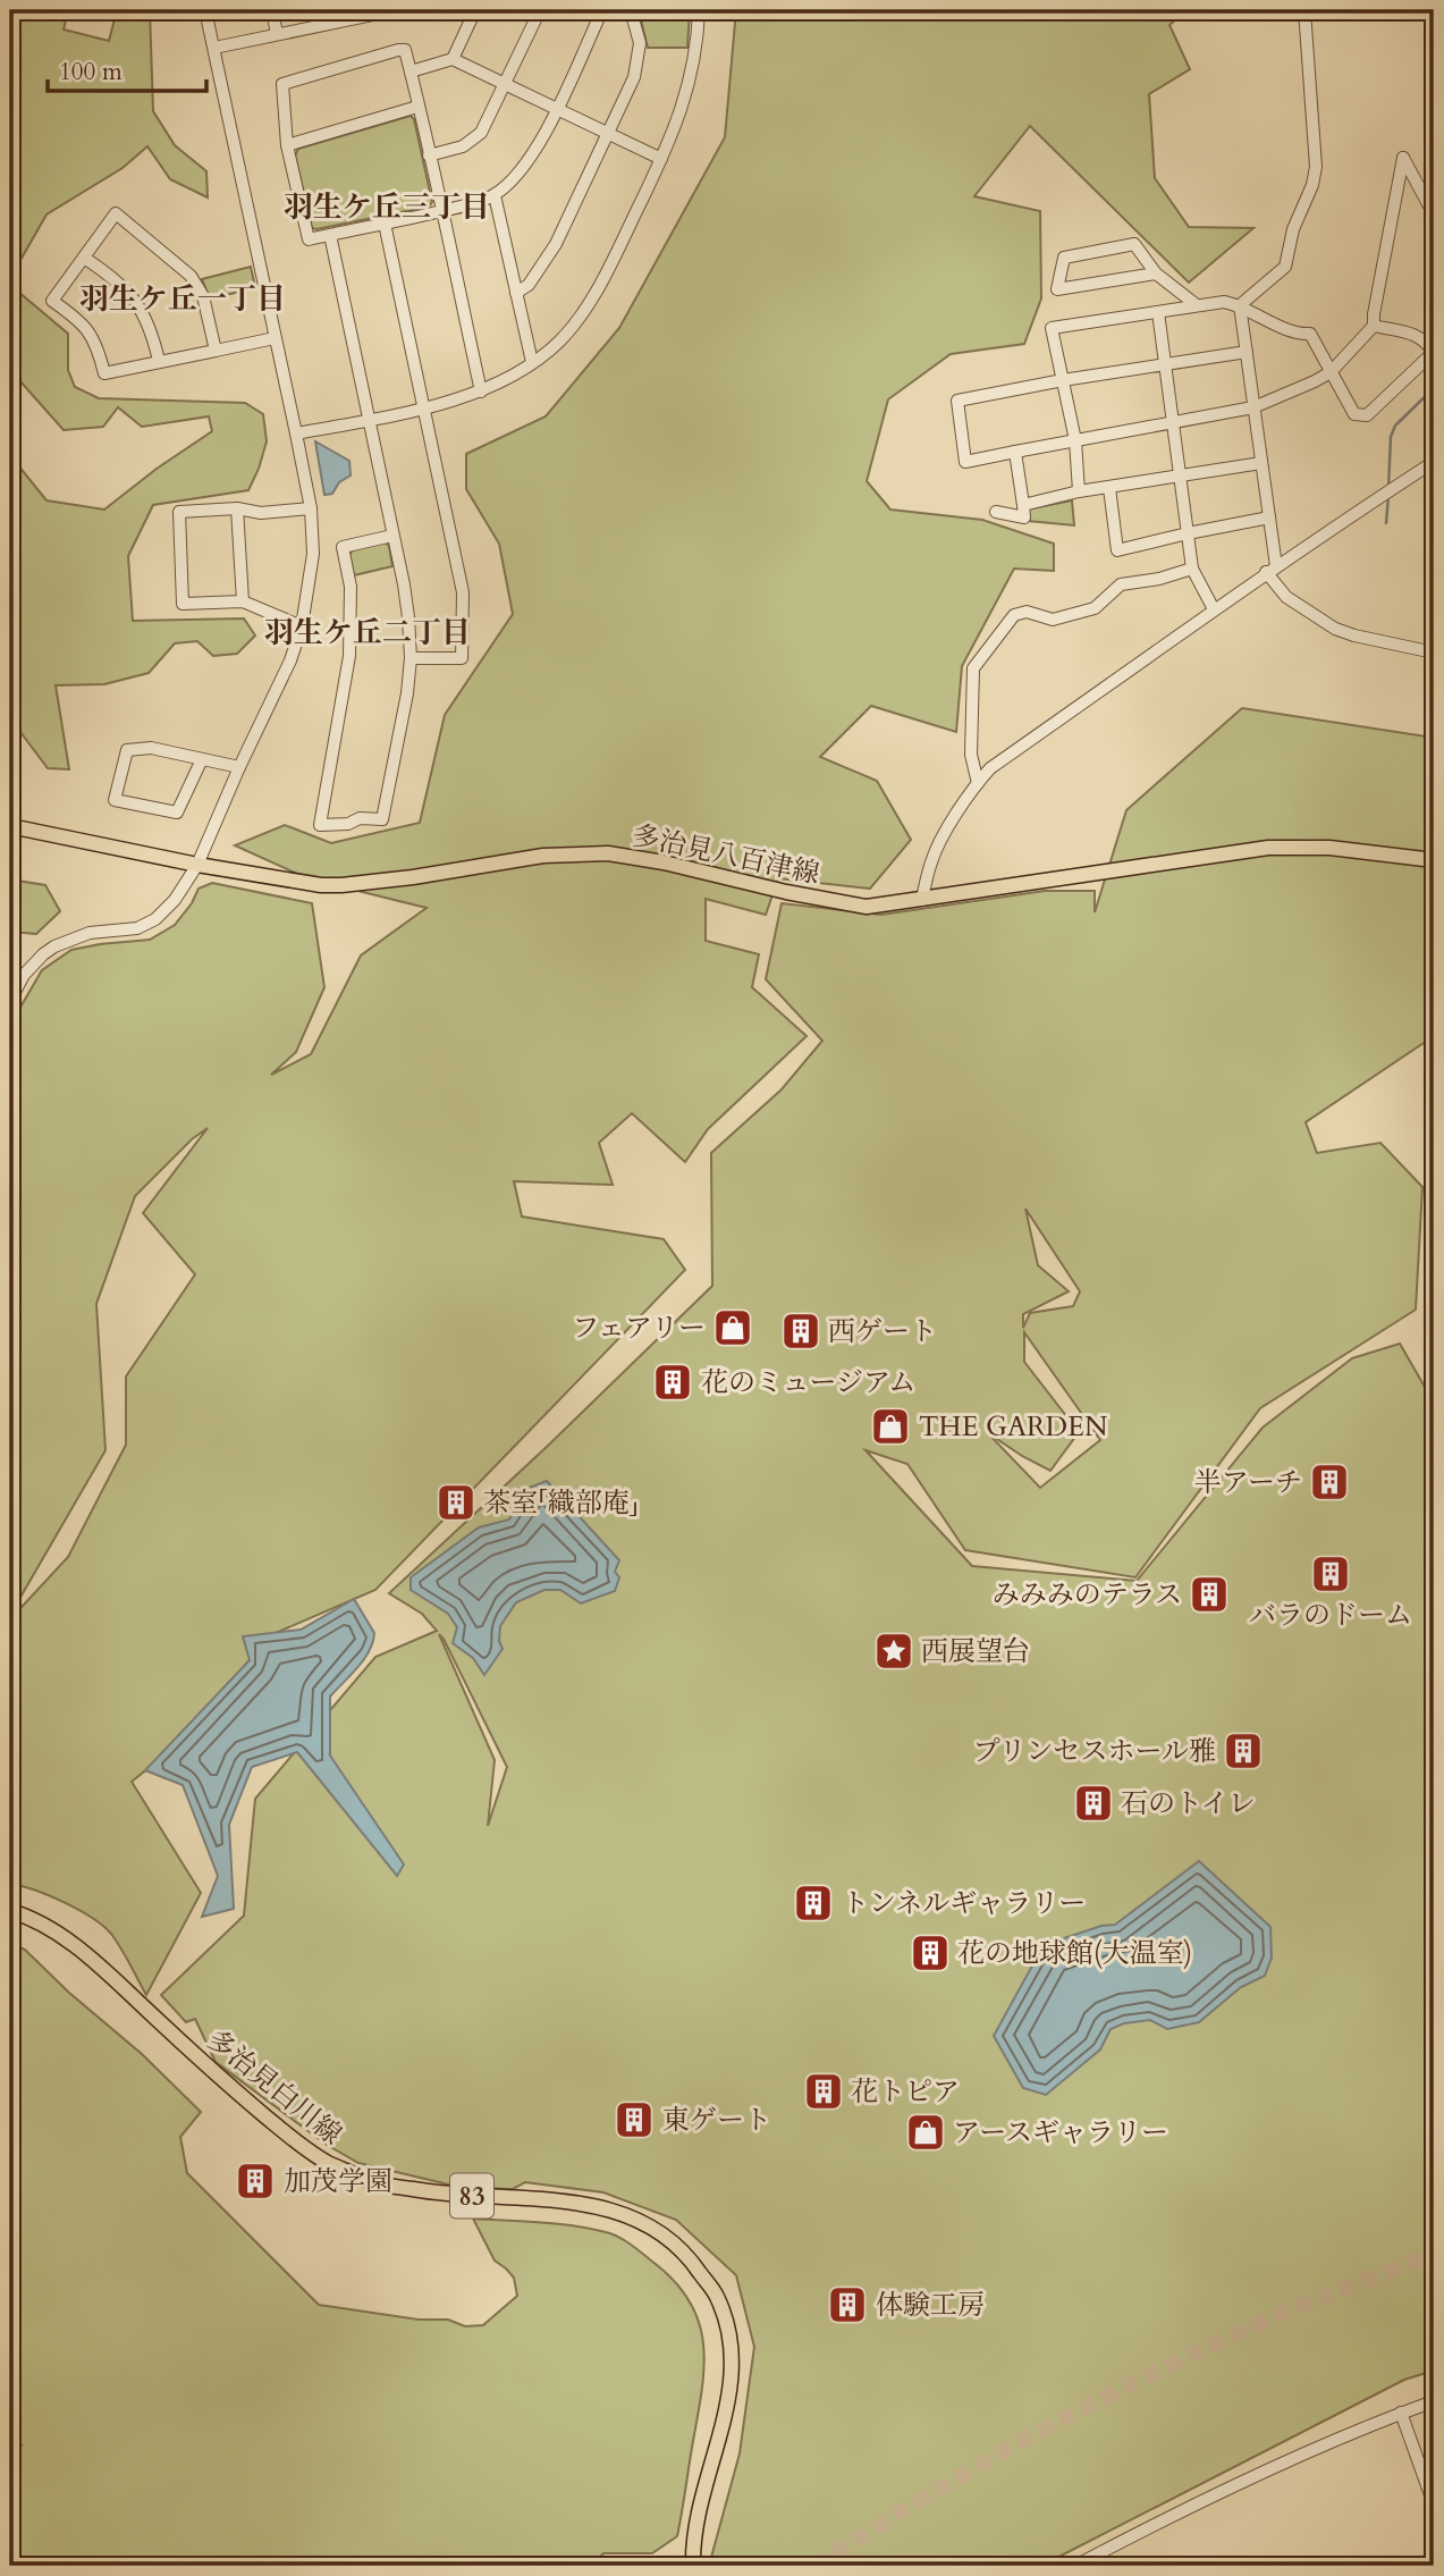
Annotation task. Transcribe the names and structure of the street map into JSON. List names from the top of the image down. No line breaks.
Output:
{"streets":{"main road":["多治見八百津線","多治見白川線","83"]},"districts":["羽生ケ丘三丁目","羽生ケ丘一丁目","羽生ケ丘二丁目"],"places":{"shop":["フェアリー","THE GARDEN","アースギャラリー"],"building":["西ゲート","花のミュージアム","半アーチ","茶室「織部庵」","バラのドーム","みみみのテラス","プリンセスホール雅","石のトイレ","トンネルギャラリー","花の地球館(大温室)","花トピア","東ゲート","加茂学園","体験工房"],"place":["西展望台"]},"scale_bar":"100 m"}
